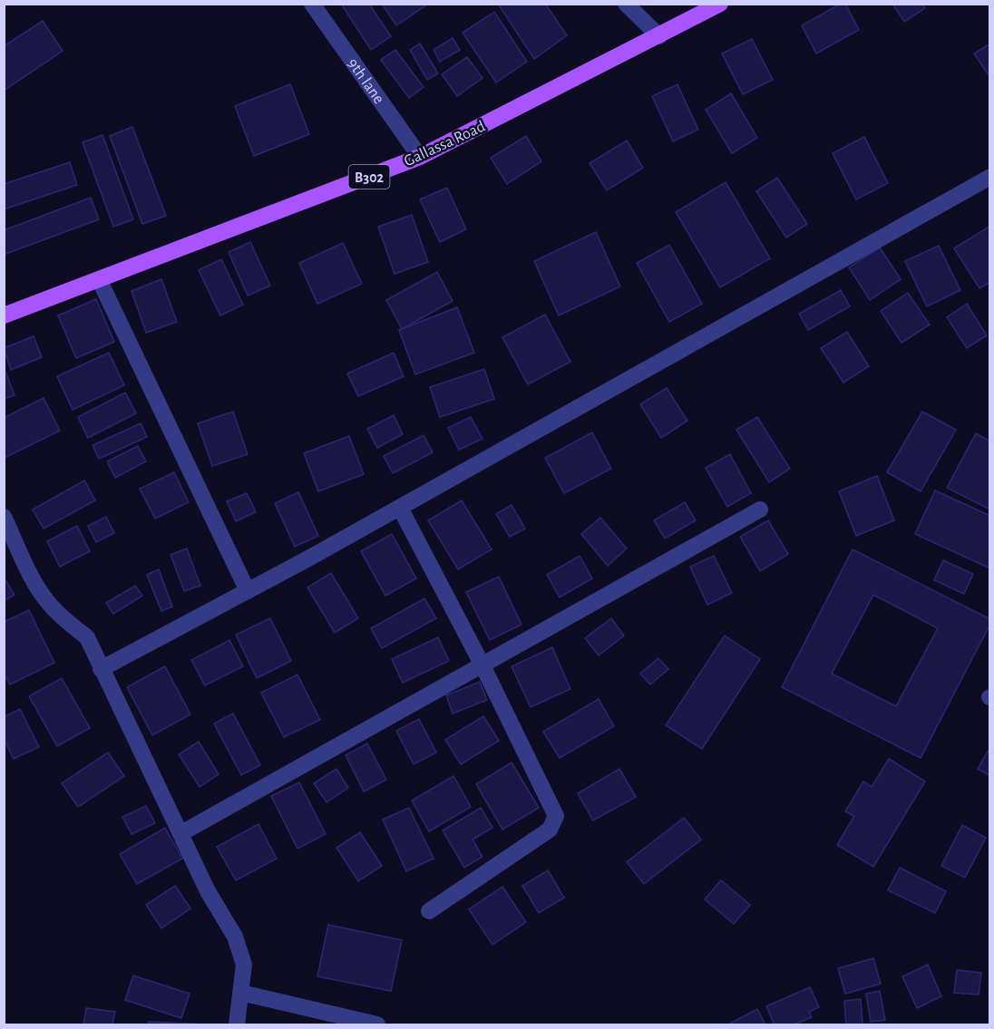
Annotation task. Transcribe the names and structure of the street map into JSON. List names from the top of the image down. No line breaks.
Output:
{"streets":{"main road":["Gallassa Road","B302"],"street":["9th lane"]},"crossings":[["9th lane","Gallassa Road"]]}
